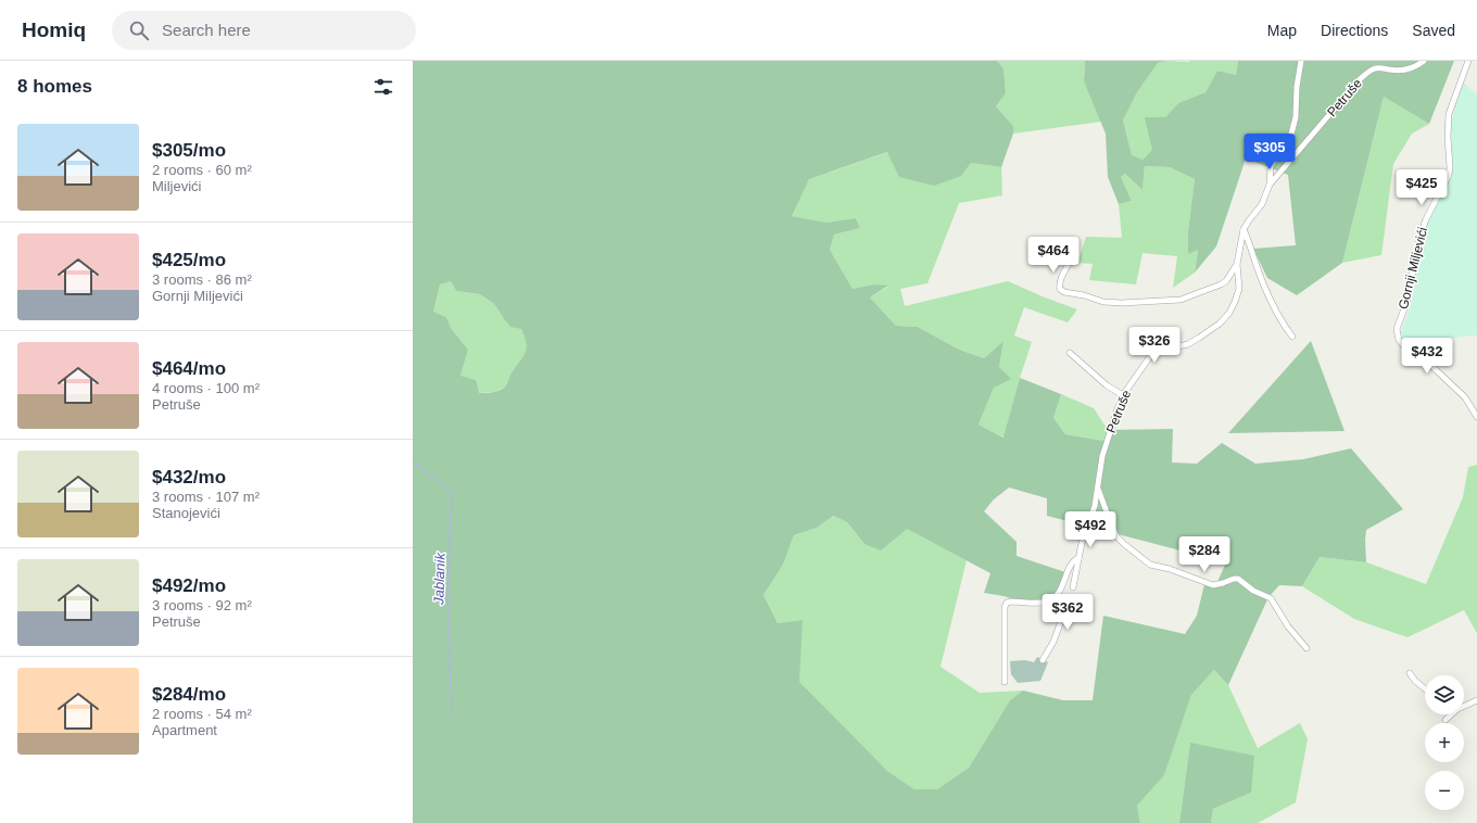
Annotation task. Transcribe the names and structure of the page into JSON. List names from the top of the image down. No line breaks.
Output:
{"streets":{"street":["Petruše","Gornji Miljevići"]},"water":["Jablanik"],"page":{"header":"Homiq","search":"Search here","nav":["Map","Directions","Saved"],"heading":"8 homes","list":[{"name":"$305/mo","note":"2 rooms · 60 m² · Miljevići"},{"name":"$425/mo","note":"3 rooms · 86 m² · Gornji Miljevići"},{"name":"$464/mo","note":"4 rooms · 100 m² · Petruše"},{"name":"$432/mo","note":"3 rooms · 107 m² · Stanojevići"},{"name":"$492/mo","note":"3 rooms · 92 m² · Petruše"},{"name":"$284/mo","note":"2 rooms · 54 m² · Apartment"}],"price":["$305","$425","$464","$326","$432","$492","$284","$362"],"map_buttons":["+","−"]}}
